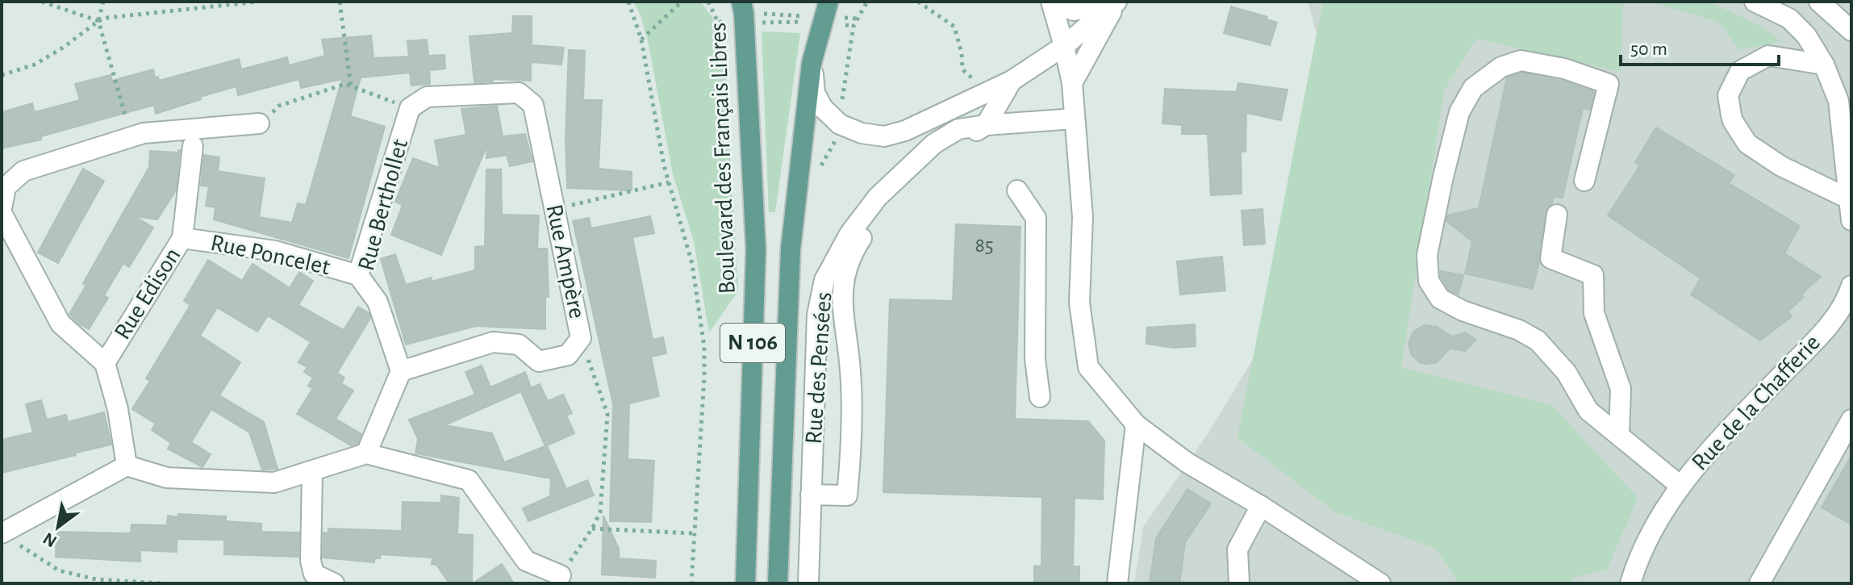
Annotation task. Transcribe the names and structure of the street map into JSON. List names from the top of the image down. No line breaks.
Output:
{"streets":{"main road":["Boulevard des Français Libres","N 106"],"street":["Rue Berthollet","Rue Poncelet","Rue Ampère","Rue Edison","Rue des Pensées","Rue de la Chafferie"]},"crossings":[["Rue Berthollet","Rue Poncelet"],["Rue Berthollet","Rue Ampère"],["Rue Poncelet","Rue Edison"]],"house_numbers":["85"],"scale_bar":"50 m","north":"bottom left"}
